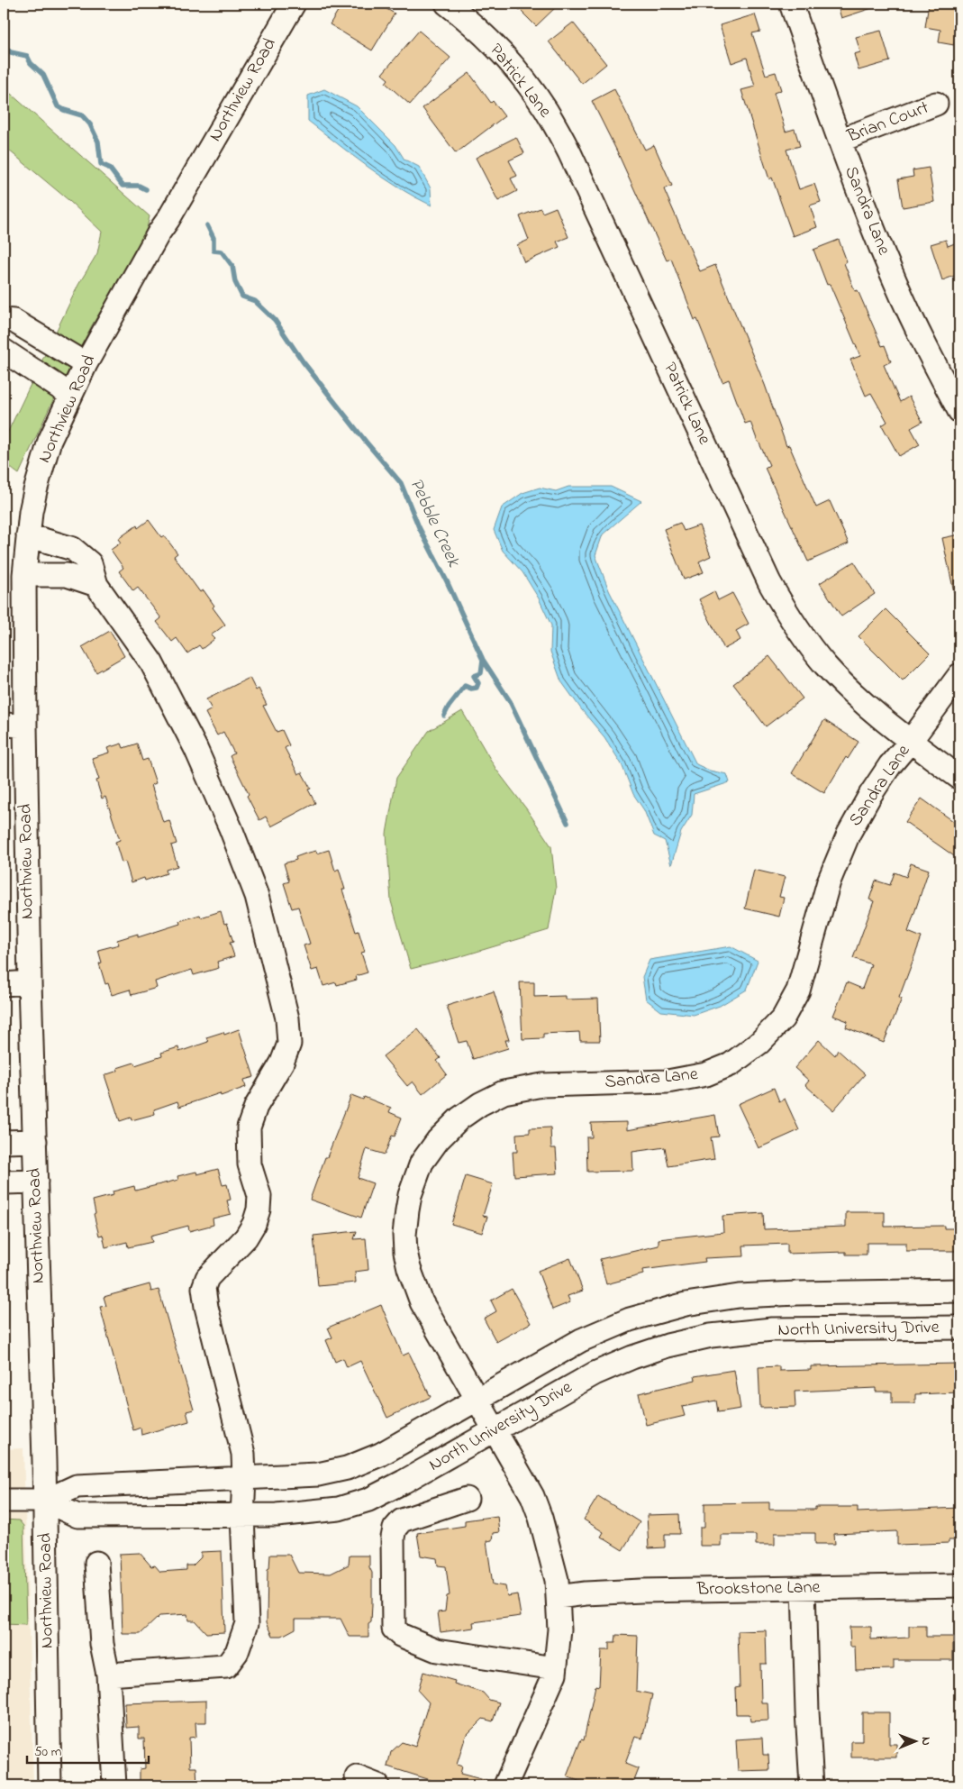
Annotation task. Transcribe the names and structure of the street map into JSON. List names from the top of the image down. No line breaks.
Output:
{"streets":{"street":["Patrick Lane","Northview Road","Brian Court","Sandra Lane","North University Drive","Brookstone Lane"]},"crossings":[["Patrick Lane","Sandra Lane"],["Northview Road","North University Drive"],["Brian Court","Sandra Lane"],["Sandra Lane","North University Drive"],["Sandra Lane","Brookstone Lane"]],"water":["Pebble Creek"],"scale_bar":"50 m","north":"right"}
